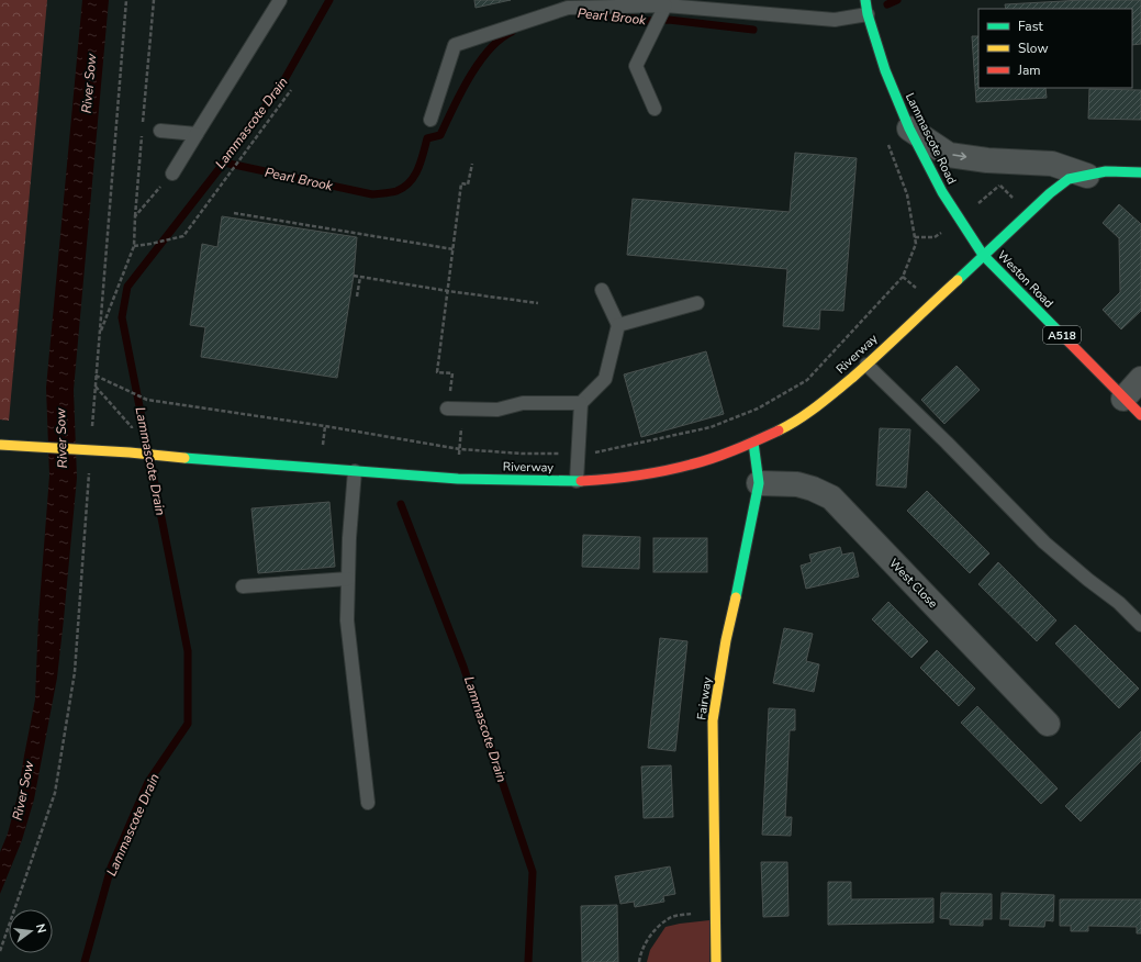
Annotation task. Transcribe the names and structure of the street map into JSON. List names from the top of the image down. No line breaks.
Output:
{"streets":{"main road":["Lammascote Road","Weston Road","A518","Riverway","Fairway"],"street":["West Close"]},"crossings":[["Lammascote Road","Weston Road"],["Lammascote Road","Riverway"],["Weston Road","Riverway"],["Riverway","Fairway"],["West Close","Fairway"]],"water":["Pearl Brook","River Sow","Lammascote Drain"],"legend":["Fast","Slow","Jam"],"north":"right"}
